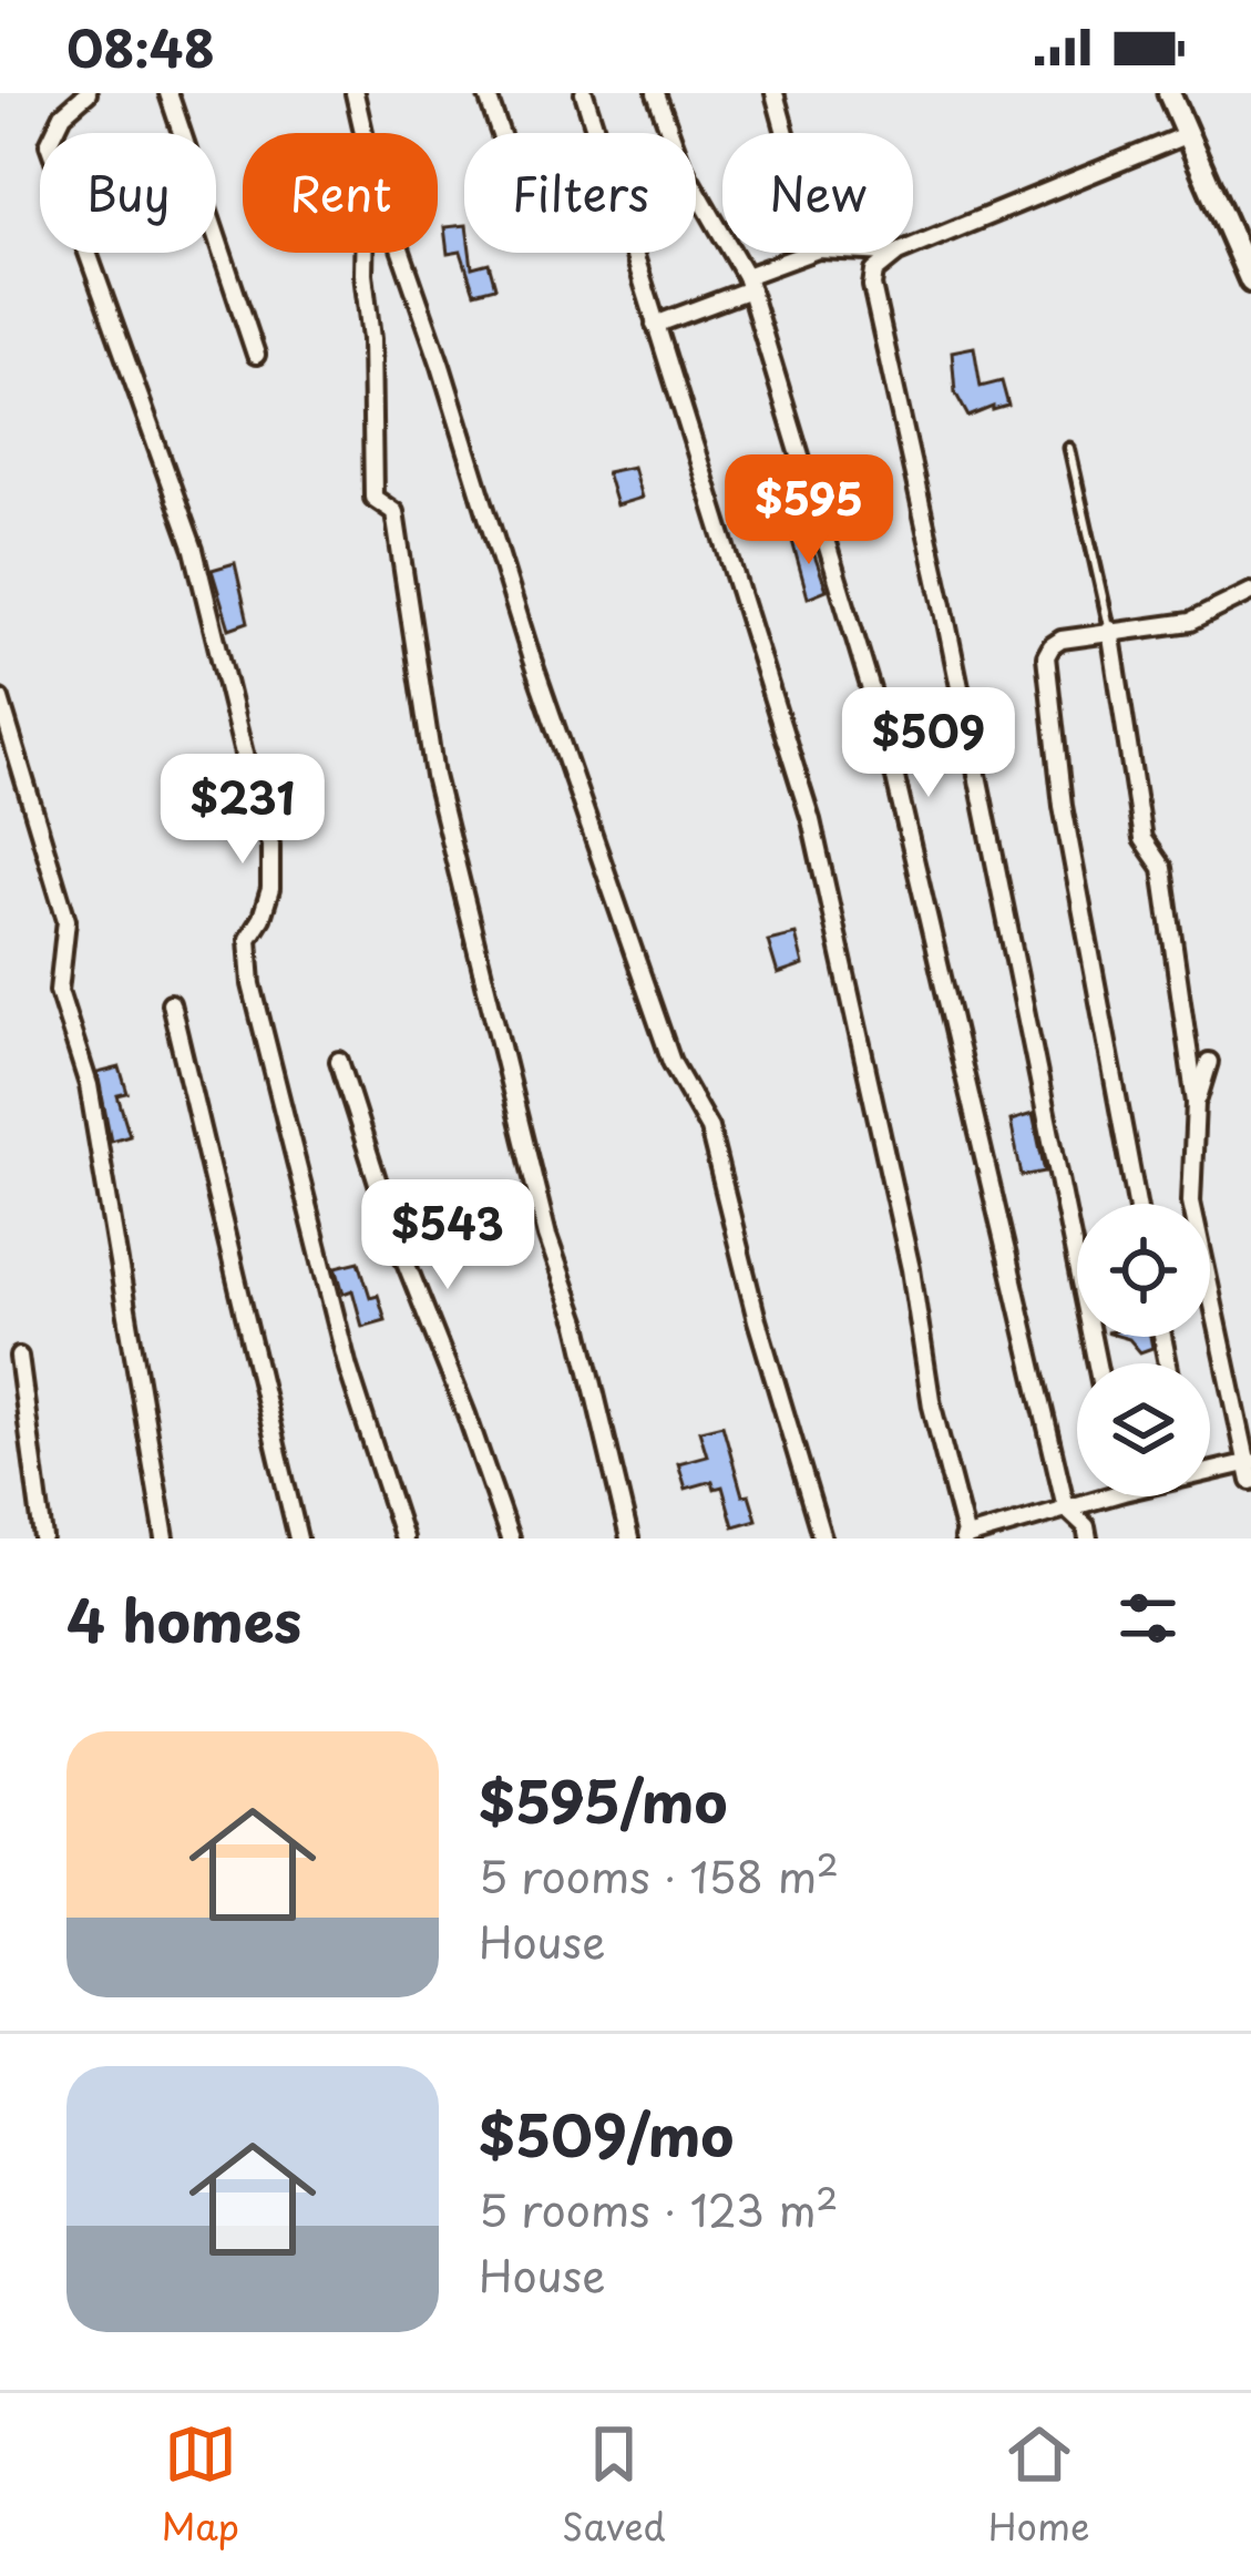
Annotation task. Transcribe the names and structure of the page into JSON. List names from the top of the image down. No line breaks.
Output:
{"page":{"status":"08:48","chip":["Buy","Rent","Filters","New"],"price":["$595","$509","$231","$543"],"heading":"4 homes","list":[{"name":"$595/mo","note":"5 rooms · 158 m² · House"},{"name":"$509/mo","note":"5 rooms · 123 m² · House"}],"tabs":["Map","Saved","Home"]}}
